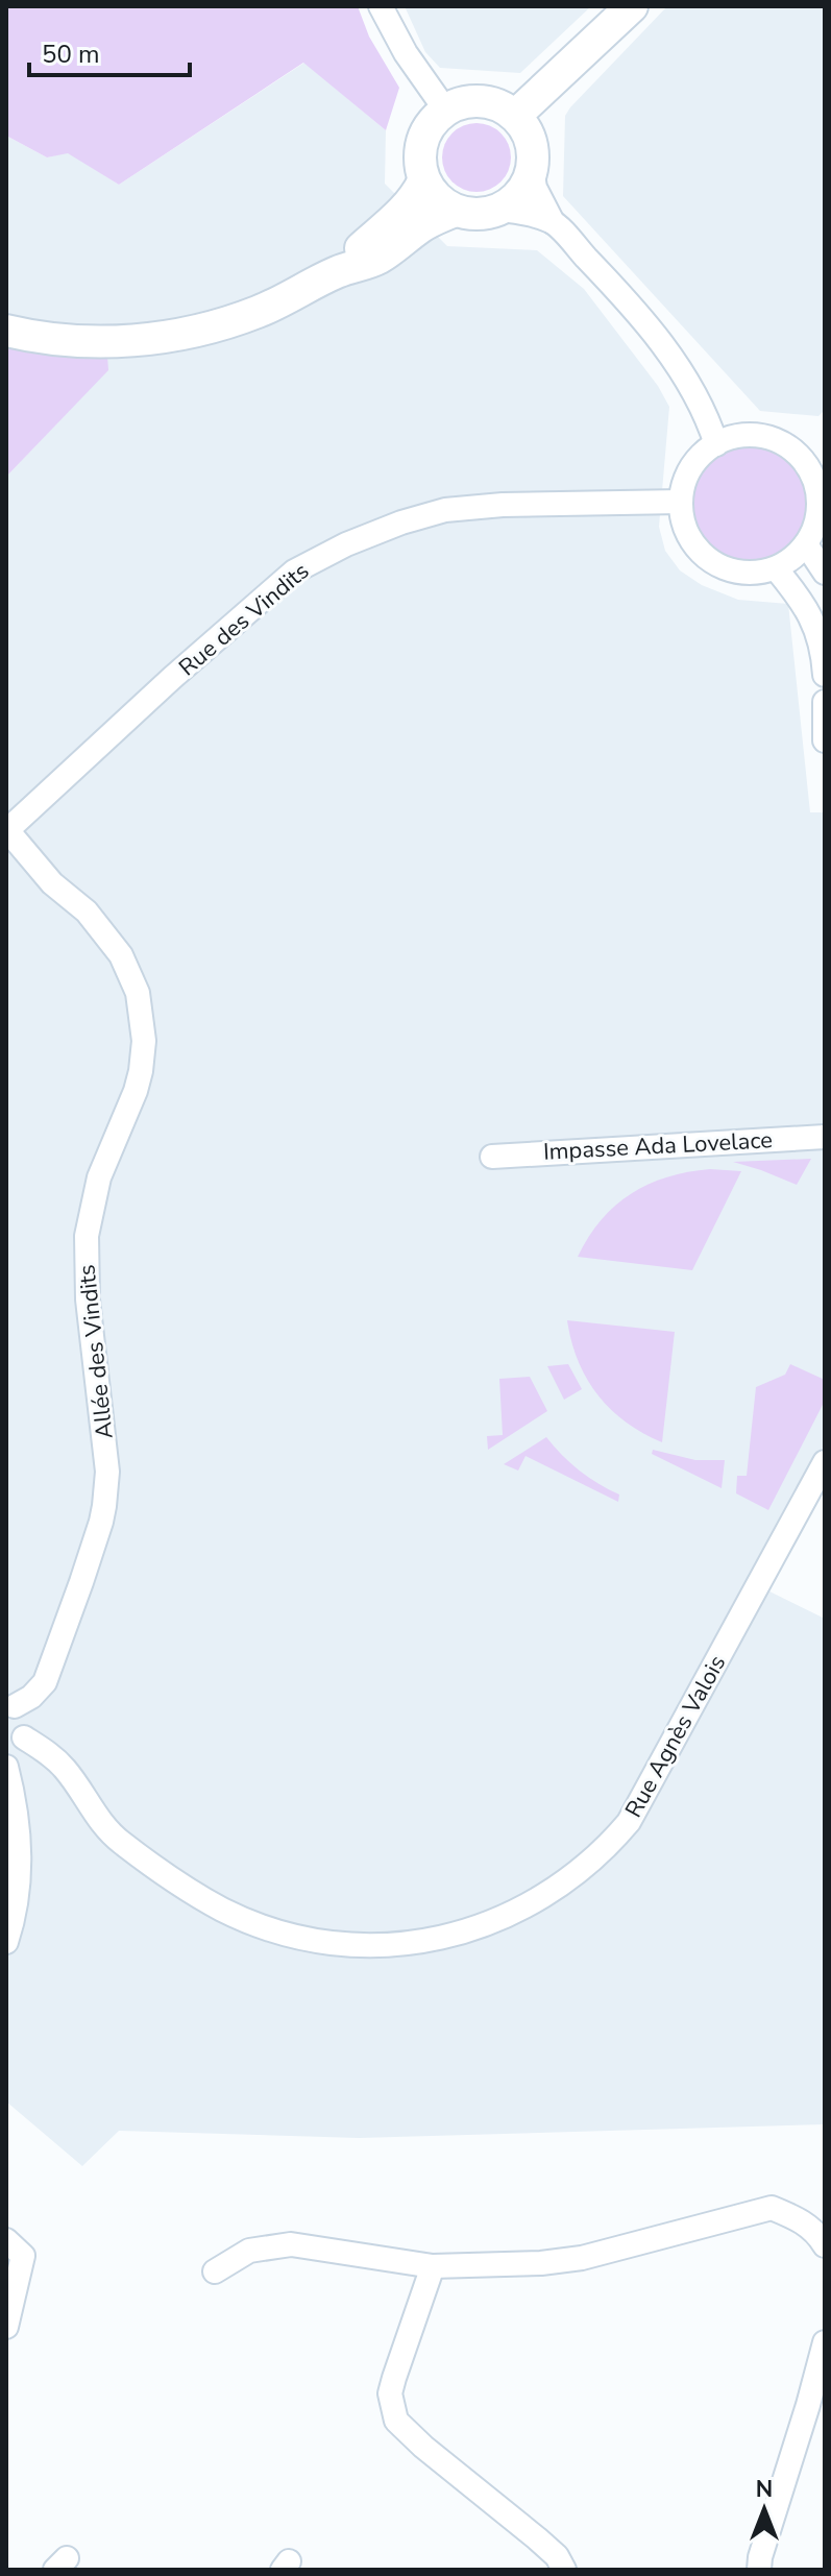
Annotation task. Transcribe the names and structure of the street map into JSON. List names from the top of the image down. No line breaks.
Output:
{"streets":{"street":["Rue des Vindits","Impasse Ada Lovelace","Allée des Vindits","Rue Agnès Valois"]},"crossings":[["Rue des Vindits","Allée des Vindits"]],"scale_bar":"50 m","north":"top"}
